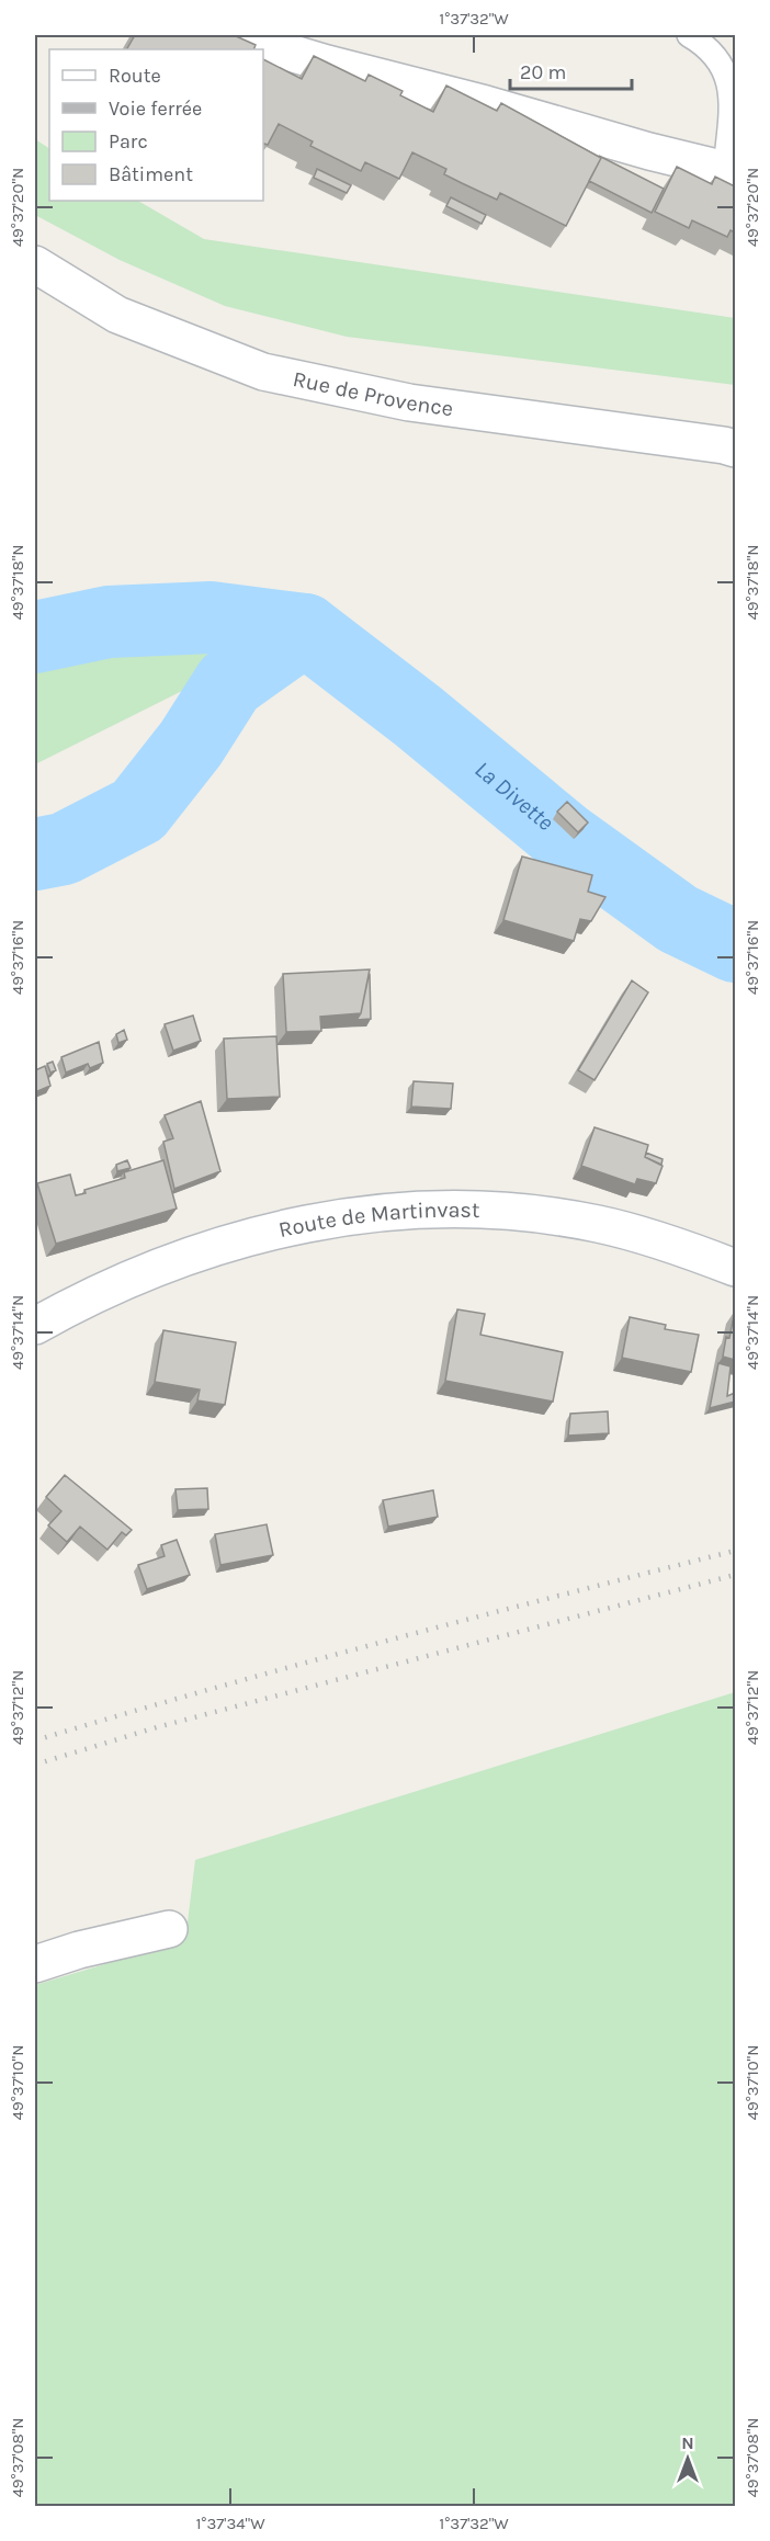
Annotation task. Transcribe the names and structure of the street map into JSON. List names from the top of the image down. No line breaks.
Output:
{"streets":{"street":["Rue de Provence","Route de Martinvast"]},"water":["La Divette"],"legend":["Route","Voie ferrée","Parc","Bâtiment"],"scale_bar":"20 m","north":"top","coordinates":["1°37'32\"W","49°37'20\"N","49°37'18\"N","49°37'16\"N","49°37'14\"N","49°37'12\"N","49°37'10\"N","49°37'08\"N","1°37'34\"W"]}
